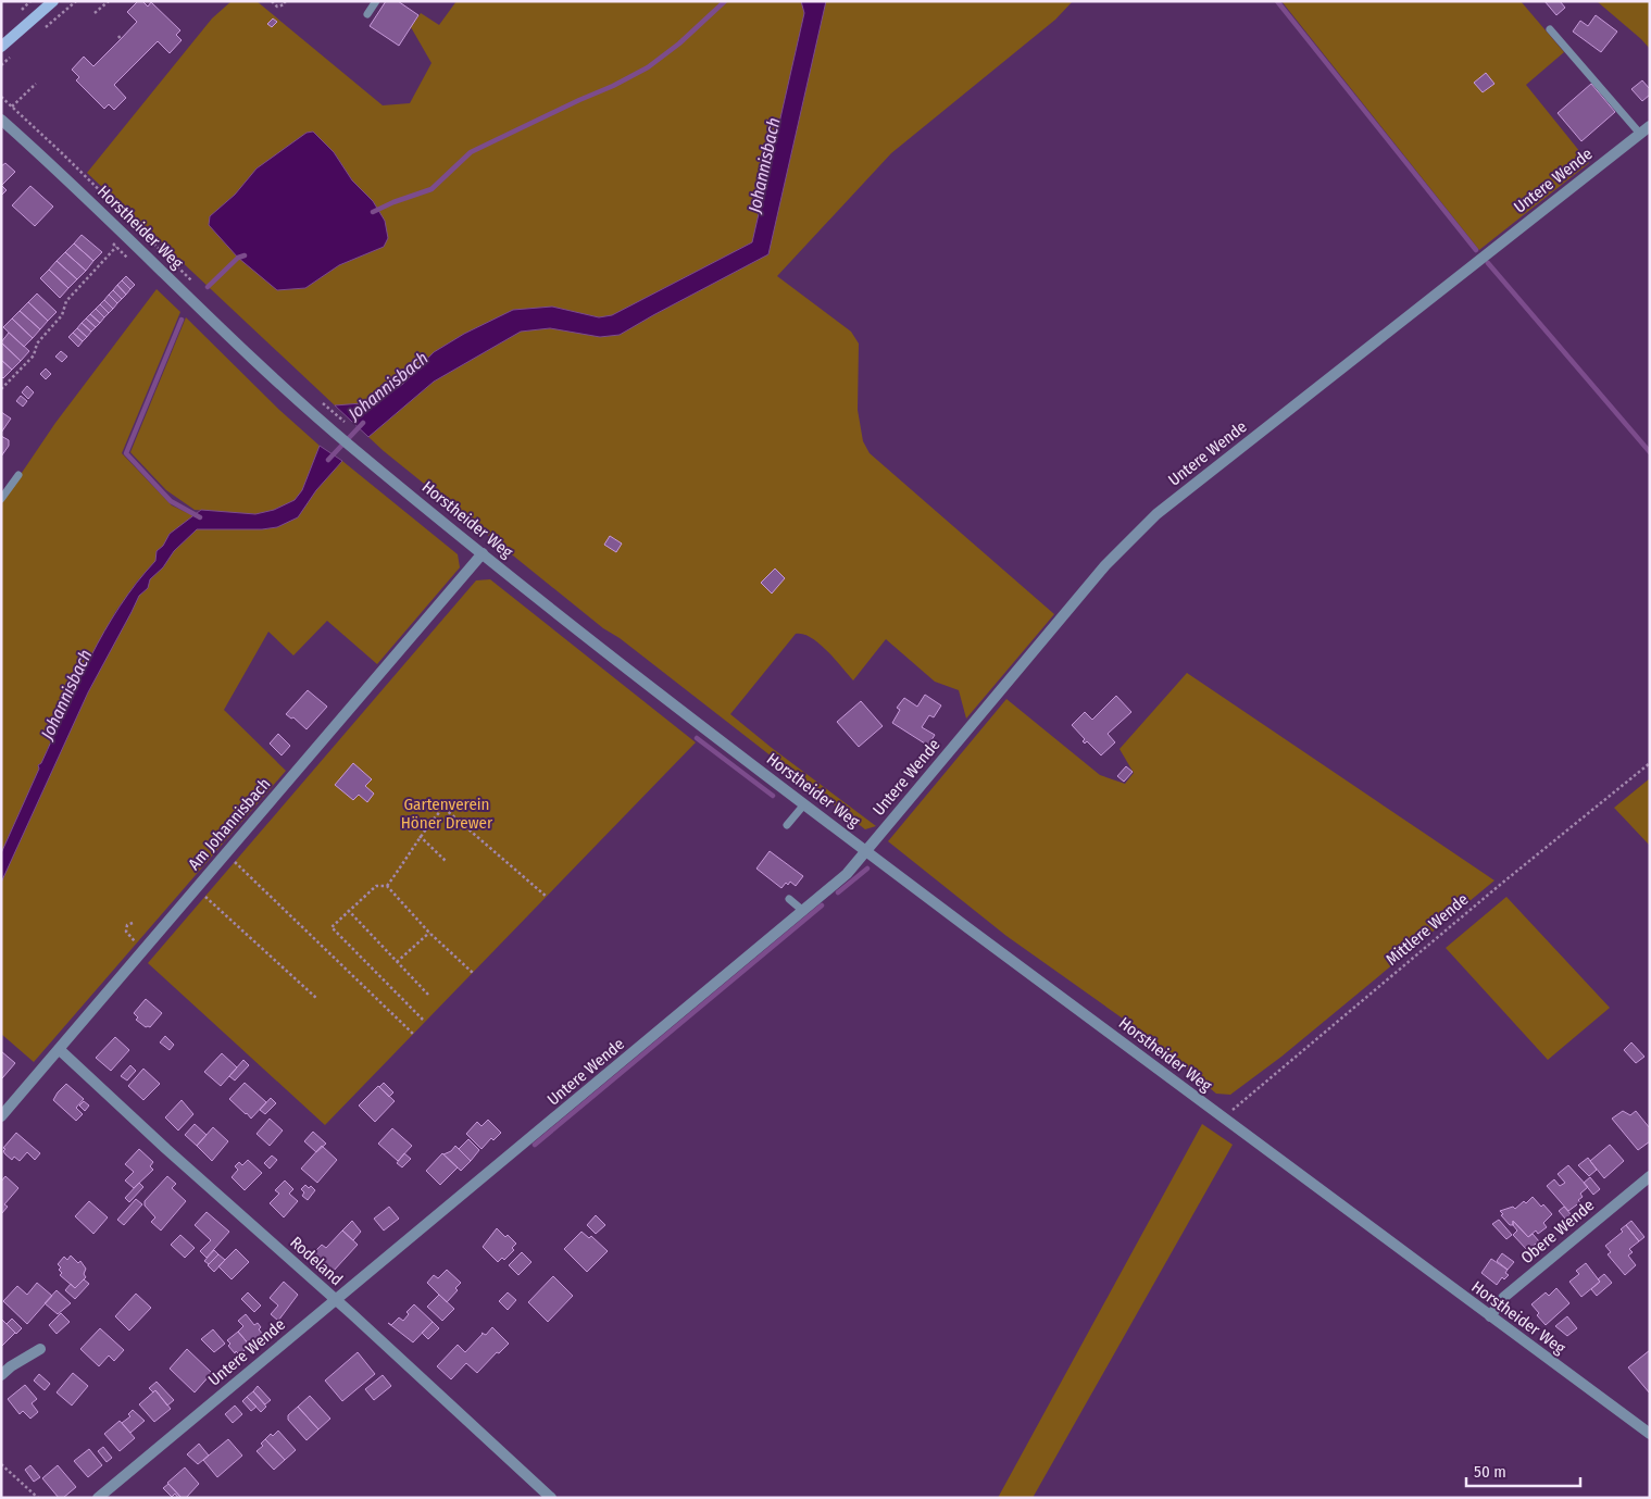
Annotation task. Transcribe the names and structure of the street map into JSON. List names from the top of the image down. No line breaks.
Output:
{"streets":{"street":["Untere Wende","Horstheider Weg","Am Johannisbach","Obere Wende","Rodeland"],"path":["Mittlere Wende"]},"crossings":[["Untere Wende","Horstheider Weg"],["Untere Wende","Rodeland"],["Horstheider Weg","Am Johannisbach"],["Horstheider Weg","Mittlere Wende"],["Horstheider Weg","Obere Wende"],["Am Johannisbach","Rodeland"]],"water":["Johannisbach"],"parks":["Gartenverein Höner Drewer"],"scale_bar":"50 m"}
